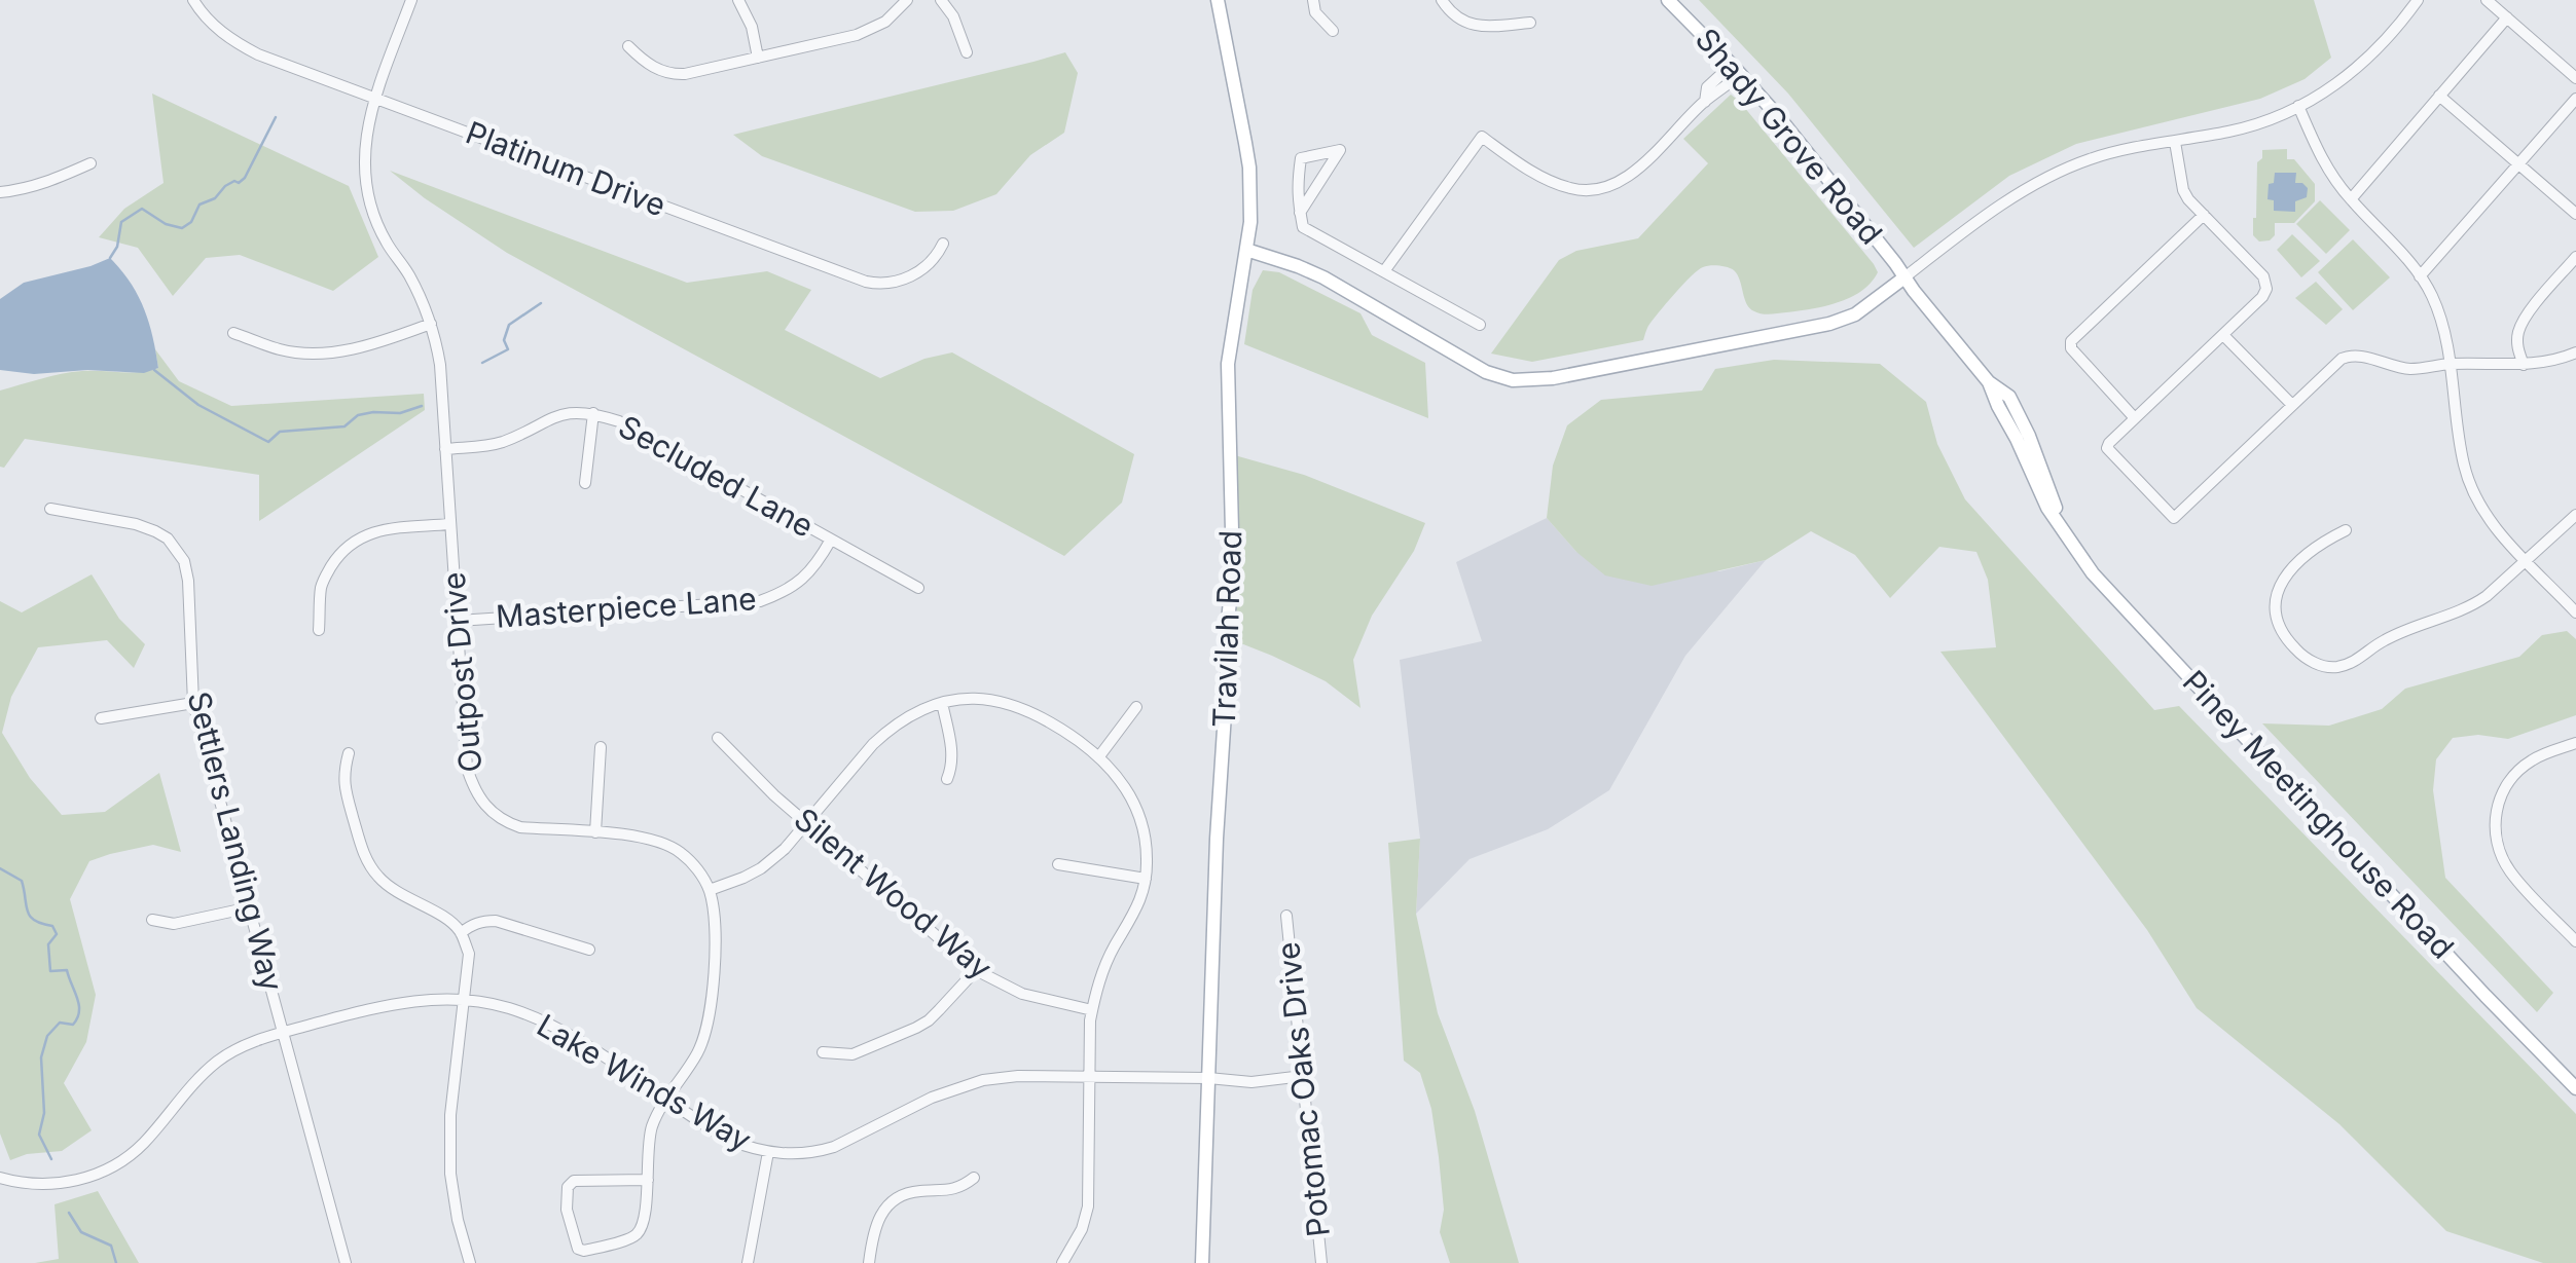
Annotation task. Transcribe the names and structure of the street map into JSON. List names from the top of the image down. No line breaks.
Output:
{"streets":{"main road":["Shady Grove Road","Travilah Road","Piney Meetinghouse Road"],"street":["Platinum Drive","Secluded Lane","Masterpiece Lane","Outpost Drive","Settlers Landing Way","Silent Wood Way","Lake Winds Way","Potomac Oaks Drive"]},"crossings":[["Shady Grove Road","Piney Meetinghouse Road"],["Platinum Drive","Outpost Drive"],["Secluded Lane","Masterpiece Lane"],["Secluded Lane","Outpost Drive"],["Masterpiece Lane","Outpost Drive"],["Travilah Road","Lake Winds Way"],["Settlers Landing Way","Lake Winds Way"],["Lake Winds Way","Potomac Oaks Drive"]]}
